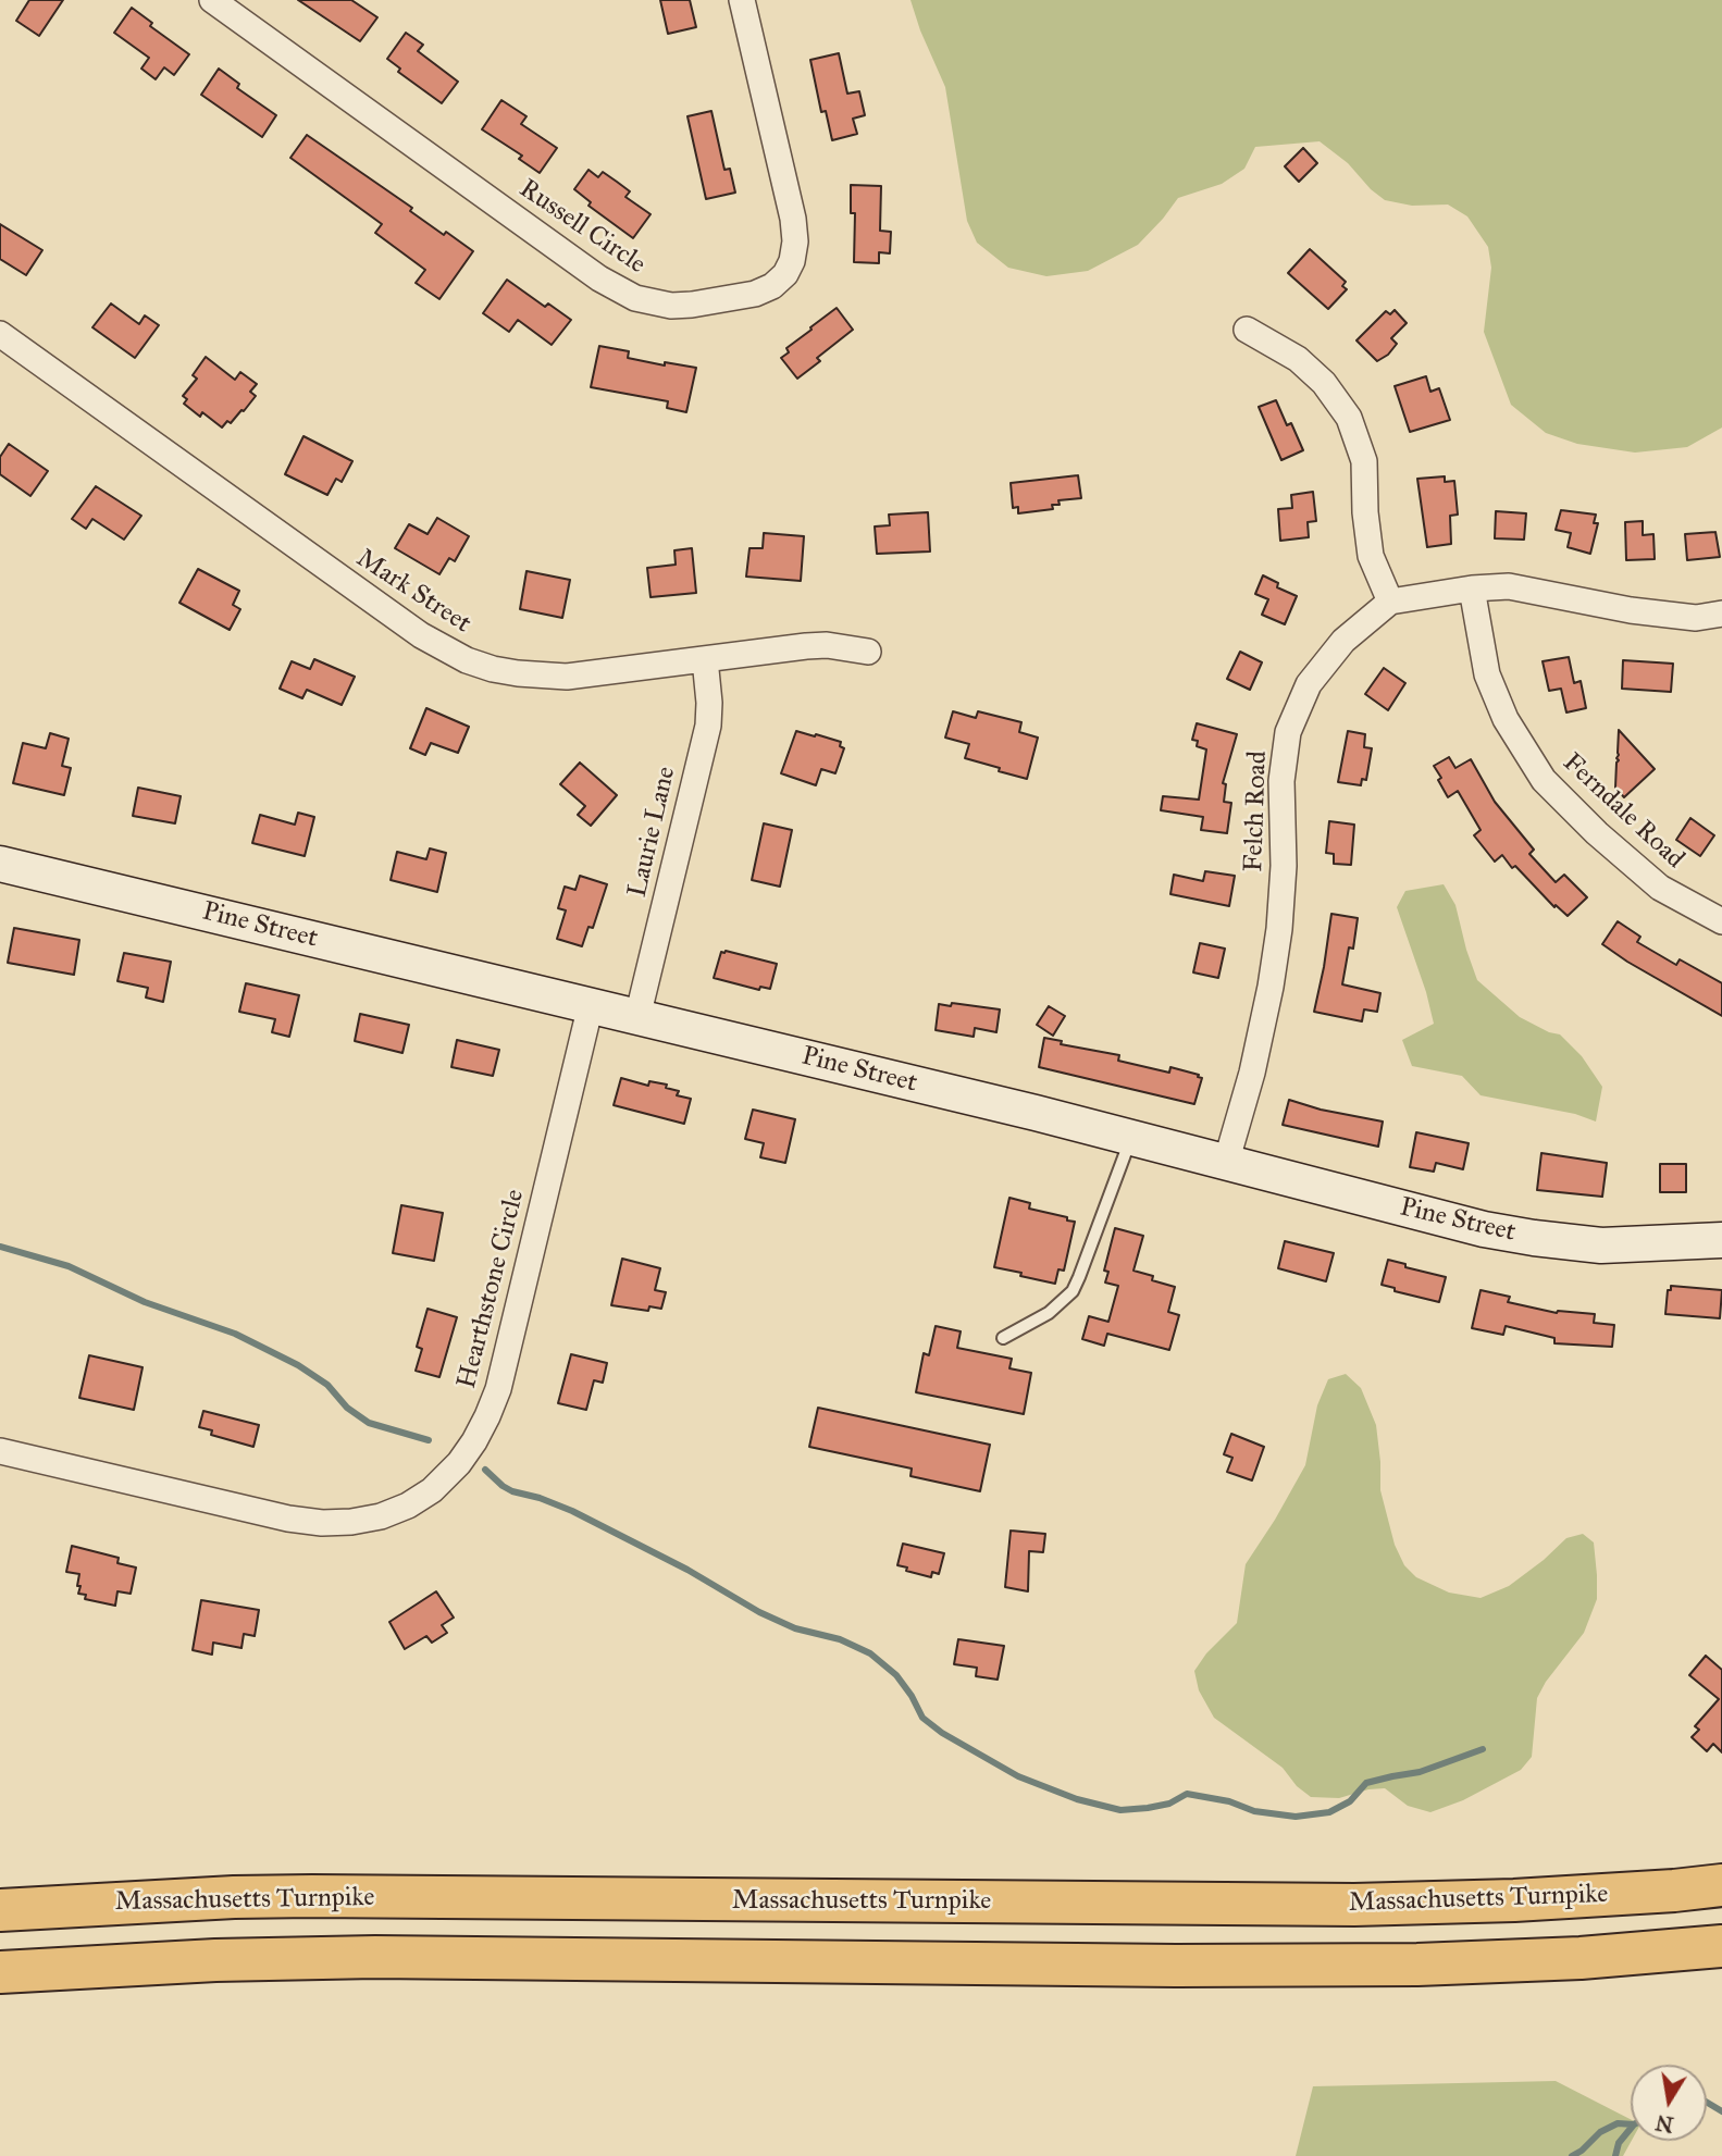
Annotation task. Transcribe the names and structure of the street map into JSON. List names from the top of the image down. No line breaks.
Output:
{"streets":{"highway":["Massachusetts Turnpike"],"main road":["Pine Street"],"street":["Russell Circle","Mark Street","Felch Road","Ferndale Road","Laurie Lane","Hearthstone Circle"]},"crossings":[["Mark Street","Laurie Lane"],["Felch Road","Pine Street"],["Laurie Lane","Pine Street"],["Pine Street","Hearthstone Circle"]],"north":"bottom"}
